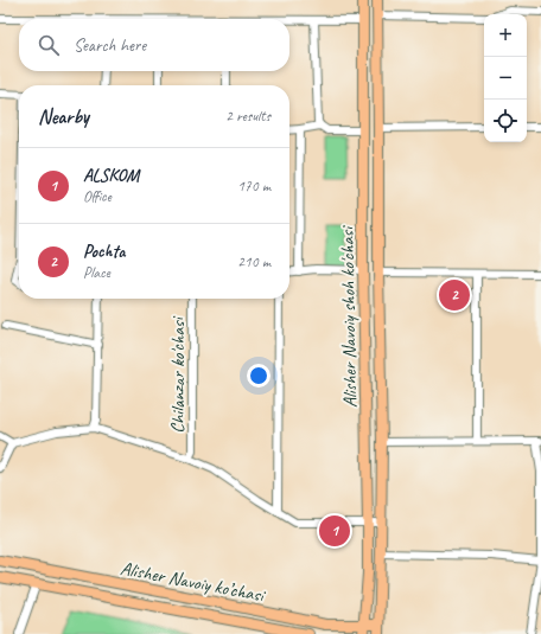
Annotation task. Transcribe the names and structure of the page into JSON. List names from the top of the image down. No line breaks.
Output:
{"streets":{"main road":["Alisher Navoiy shoh ko'chasi","Alisher Navoiy ko’chasi"],"street":["Chilanzar ko'chasi"]},"crossings":[["Alisher Navoiy shoh ko'chasi","Alisher Navoiy ko’chasi"]],"page":{"map_buttons":["+","−"],"search":"Search here","heading":["Nearby","2 results"],"list":[{"mark":"1","name":"ALSKOM","note":"Office","value":"170 m"},{"mark":"2","name":"Pochta","note":"Place","value":"210 m"}],"pins":["2","1"]}}
